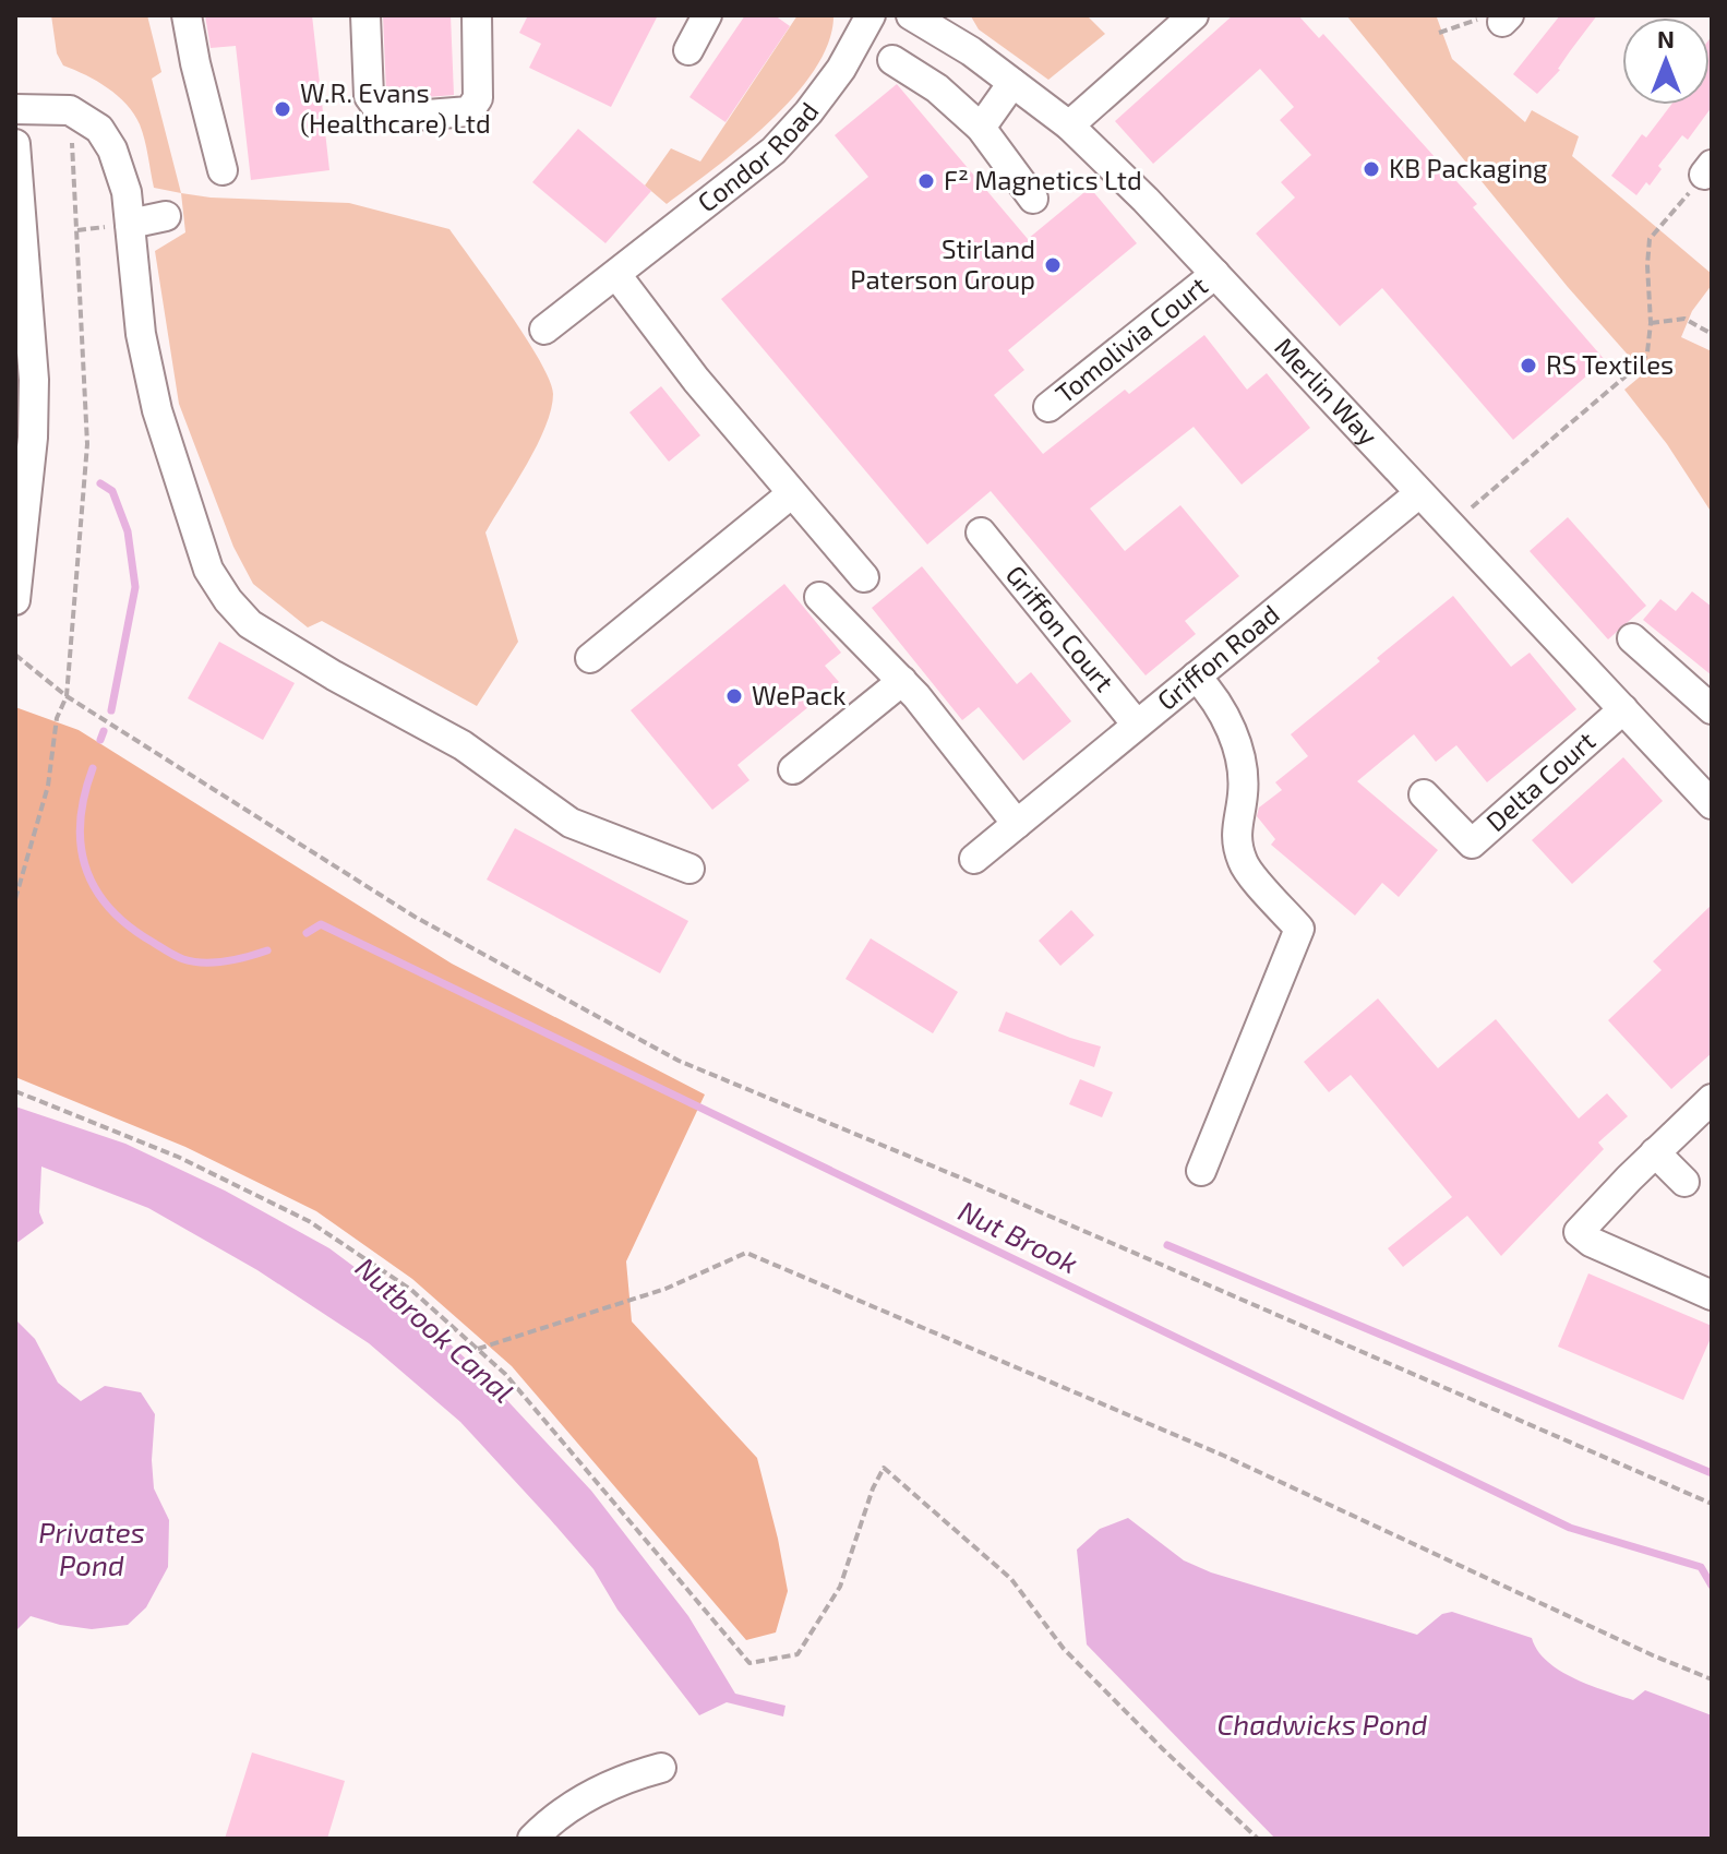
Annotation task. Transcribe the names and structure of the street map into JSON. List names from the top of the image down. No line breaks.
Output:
{"streets":{"street":["Condor Road","Tomolivia Court","Merlin Way","Griffon Court","Griffon Road","Delta Court"]},"crossings":[["Tomolivia Court","Merlin Way"],["Merlin Way","Griffon Road"],["Merlin Way","Delta Court"],["Griffon Court","Griffon Road"]],"water":["Nut Brook","Nutbrook Canal","Privates Pond","Chadwicks Pond"],"places":["W.R. Evans (Healthcare) Ltd","KB Packaging","F² Magnetics Ltd","Stirland Paterson Group","RS Textiles","WePack"],"north":"top"}
